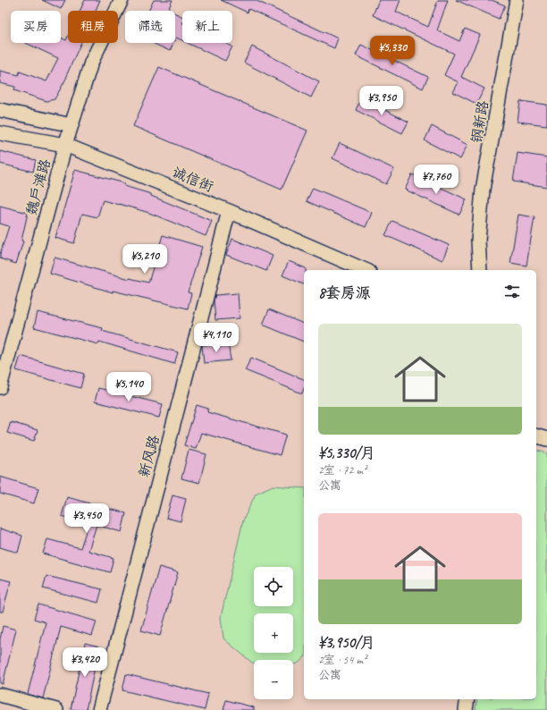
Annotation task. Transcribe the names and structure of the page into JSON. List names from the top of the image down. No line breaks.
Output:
{"streets":{"street":["钢新路","诚信街","魏户滩路","新风路"]},"crossings":[["诚信街","魏户滩路"],["诚信街","新风路"]],"page":{"chip":["买房","租房","筛选","新上"],"price":["¥5,330","¥3,950","¥7,760","¥5,210","¥4,110","¥5,140","¥3,450","¥3,420"],"heading":"8套房源","list":[{"name":"¥5,330/月","note":"2室 · 72 m² · 公寓"},{"name":"¥3,950/月","note":"2室 · 54 m² · 公寓"}],"map_buttons":["+","−"]}}
